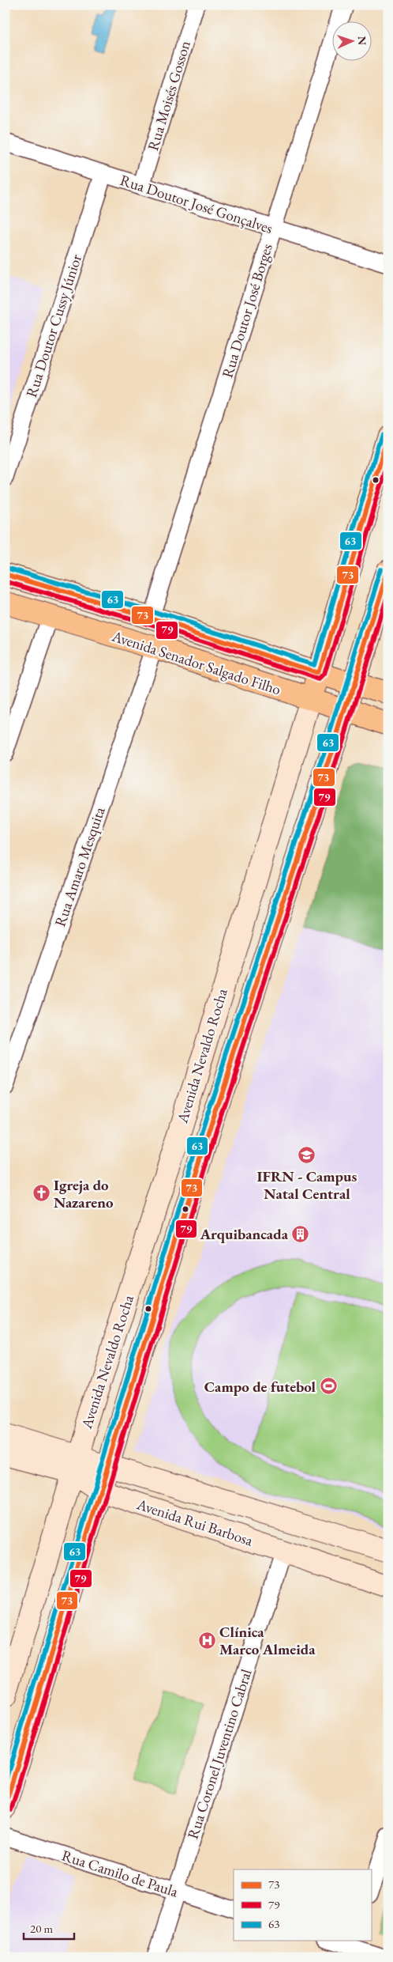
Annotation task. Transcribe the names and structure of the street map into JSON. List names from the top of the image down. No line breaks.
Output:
{"streets":{"main road":["Avenida Senador Salgado Filho","Avenida Nevaldo Rocha","Avenida Rui Barbosa"],"street":["Rua Moisés Gosson","Rua Doutor José Gonçalves","Rua Doutor José Borges","Rua Doutor Cussy Júnior","Rua Amaro Mesquita","Rua Coronel Juventino Cabral","Rua Camilo de Paula"]},"crossings":[["Rua Moisés Gosson","Rua Doutor José Gonçalves"],["Rua Doutor José Gonçalves","Rua Doutor José Borges"],["Rua Doutor José Gonçalves","Rua Doutor Cussy Júnior"],["Rua Doutor José Borges","Avenida Senador Salgado Filho"],["Avenida Senador Salgado Filho","Rua Amaro Mesquita"],["Avenida Senador Salgado Filho","Avenida Nevaldo Rocha"],["Avenida Nevaldo Rocha","Avenida Rui Barbosa"],["Avenida Rui Barbosa","Rua Coronel Juventino Cabral"],["Rua Coronel Juventino Cabral","Rua Camilo de Paula"]],"places":{"school or university":["IFRN - Campus Natal Central"],"church":["Igreja do Nazareno"],"building":["Arquibancada"],"sports":["Campo de futebol"],"hospital":["Clínica Marco Almeida"]},"lines":["transit line 63","transit line 73","transit line 79"],"legend":["73","79","63"],"scale_bar":"20 m","north":"right"}
